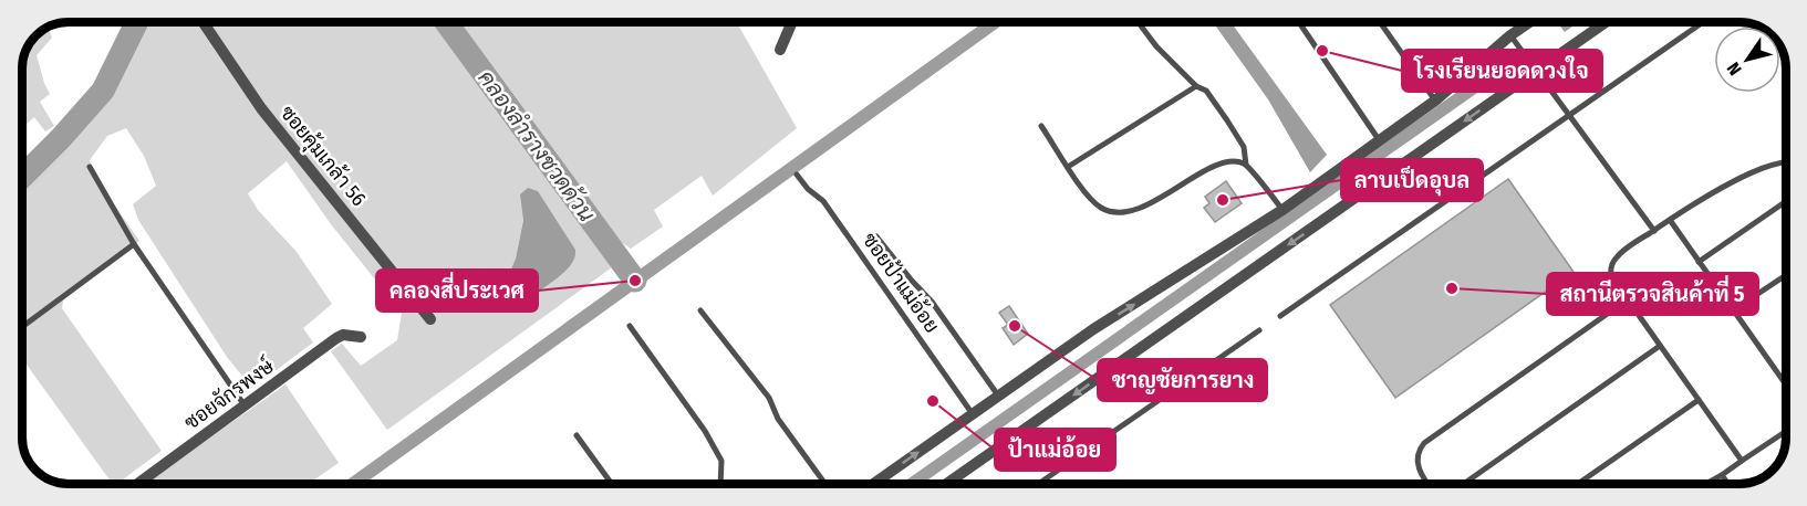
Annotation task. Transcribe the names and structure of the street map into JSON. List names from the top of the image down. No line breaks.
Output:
{"streets":{"street":["ซอยคุ้มเกล้า 56","ซอยจักรพงษ์"],"lane":["ซอยป้าแม่อ้อย"]},"water":["คลองลำรางชวดด้วน"],"places":["โรงเรียนยอดดวงใจ","ลาบเป็ดอุบล","คลองสี่ประเวศ","สถานีตรวจสินค้าที่ 5","ชาญชัยการยาง","ป้าแม่อ้อย"],"north":"bottom left"}
